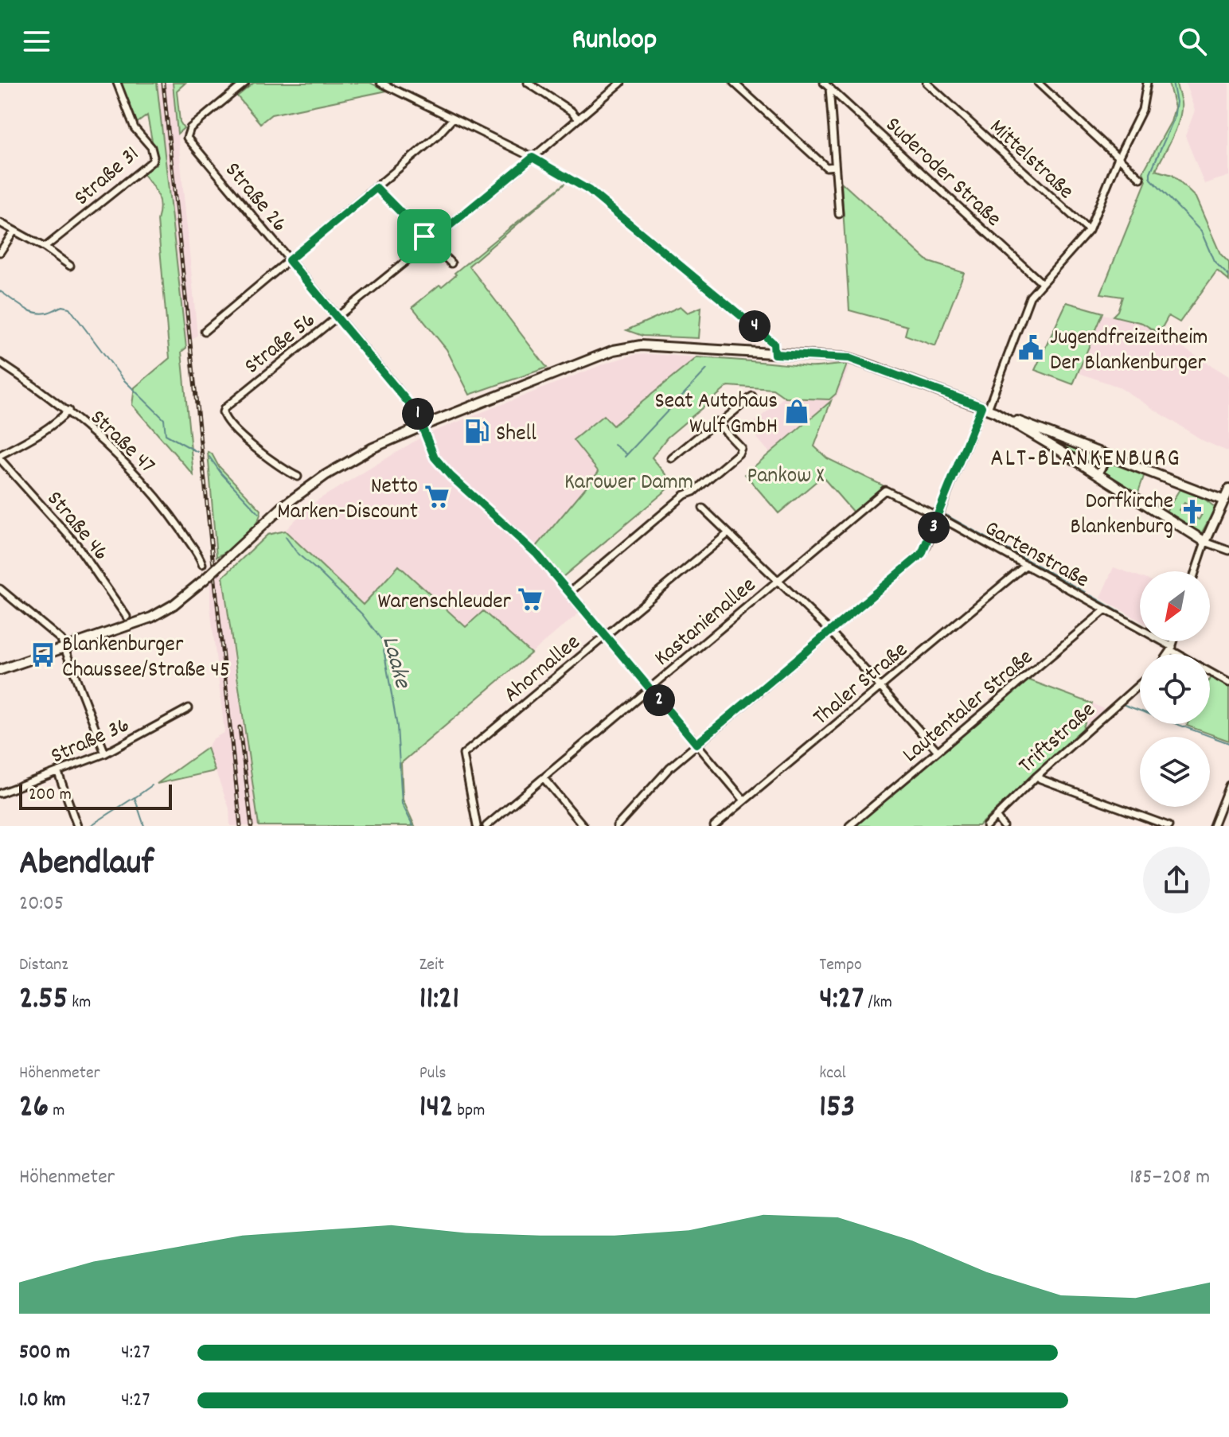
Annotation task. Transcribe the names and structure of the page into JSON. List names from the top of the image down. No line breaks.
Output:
{"streets":{"street":["Mittelstraße","Suderoder Straße","Straße 31","Straße 26","Straße 56","Straße 47","Straße 46","Gartenstraße","Kastanienallee","Ahornallee","Thaler Straße","Lautentaler Straße","Triftstraße","Straße 36"]},"crossings":[["Straße 26","Straße 56"],["Straße 26","Kastanienallee"],["Straße 26","Ahornallee"],["Straße 26","Thaler Straße"],["Gartenstraße","Kastanienallee"],["Gartenstraße","Thaler Straße"],["Gartenstraße","Lautentaler Straße"]],"districts":["ALT-BLANKENBURG"],"water":["Laake"],"parks":["Pankow X","Karower Damm"],"places":{"public building":["Jugendfreizeitheim Der Blankenburger"],"shop":["Seat Autohaus Wulf GmbH"],"fuel station":["Shell"],"supermarket":["Netto Marken-Discount","Warenschleuder"],"church":["Dorfkirche Blankenburg"],"bus stop":["Blankenburger Chaussee/Straße 45"]},"scale_bar":"200 m","north":"bottom left","page":{"header":"Runloop","pins":["4","1","3","2"],"scale":"200 m","heading":["Abendlauf","20:05"],"stats":[["Distanz","2.55 km"],["Zeit","11:21"],["Tempo","4:27 /km"],["Höhenmeter","26 m"],["Puls","142 bpm"],["kcal","153"]],"chart":["Höhenmeter","185–208 m"],"list":[{"name":"500 m","note":"4:27"},{"name":"1.0 km","note":"4:27"}]}}
